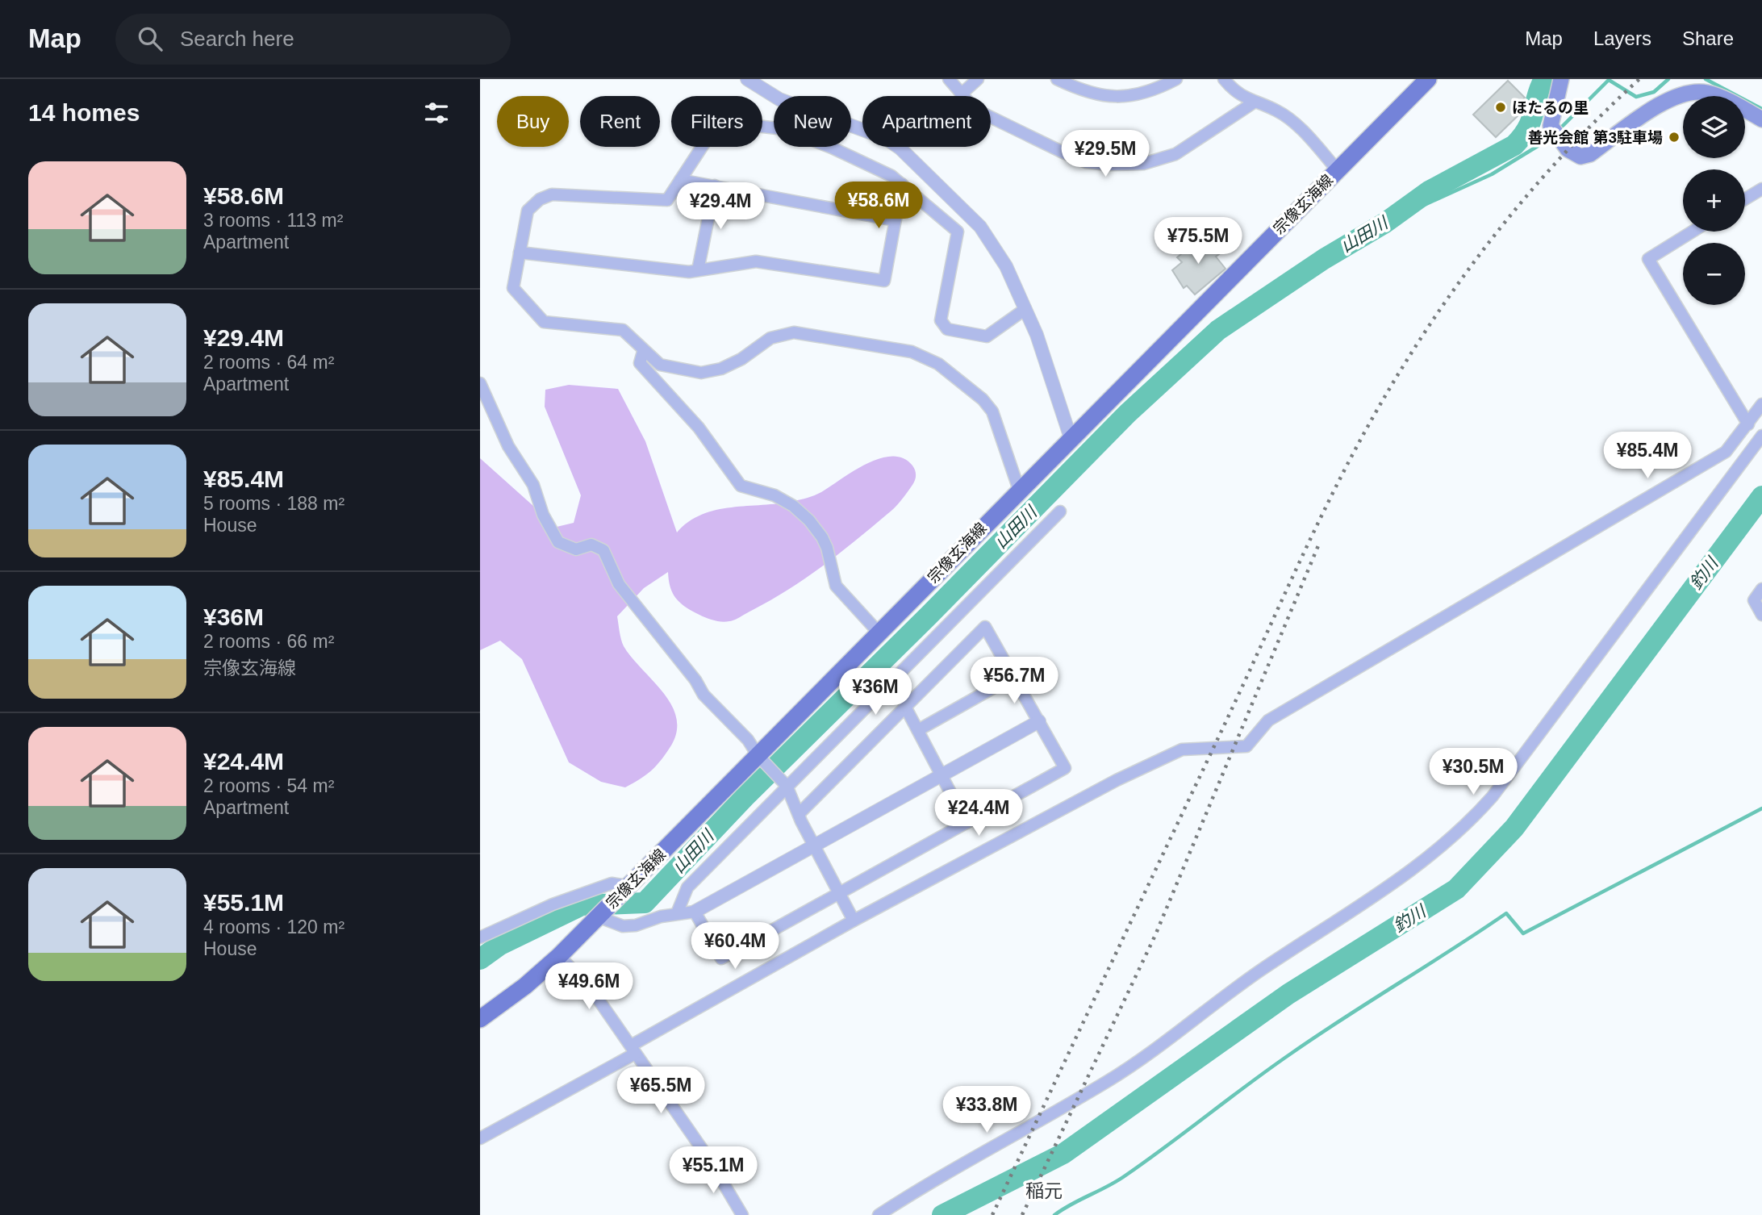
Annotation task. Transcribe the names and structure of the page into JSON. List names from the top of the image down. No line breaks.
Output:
{"streets":{"main road":["宗像玄海線"]},"districts":["稲元"],"water":["山田川","釣川"],"places":["ほたるの里","善光会館 第3駐車場"],"page":{"header":"Map","search":"Search here","nav":["Map","Layers","Share"],"heading":"14 homes","map_buttons":["+","−"],"chip":["Buy","Rent","Filters","New","Apartment"],"price":["¥29.5M","¥58.6M","¥29.4M","¥75.5M","¥85.4M","¥56.7M","¥36M","¥30.5M","¥24.4M","¥60.4M","¥49.6M","¥65.5M","¥33.8M","¥55.1M"],"list":[{"name":"¥58.6M","note":"3 rooms · 113 m² · Apartment"},{"name":"¥29.4M","note":"2 rooms · 64 m² · Apartment"},{"name":"¥85.4M","note":"5 rooms · 188 m² · House"},{"name":"¥36M","note":"2 rooms · 66 m² · 宗像玄海線"},{"name":"¥24.4M","note":"2 rooms · 54 m² · Apartment"},{"name":"¥55.1M","note":"4 rooms · 120 m² · House"}]}}
